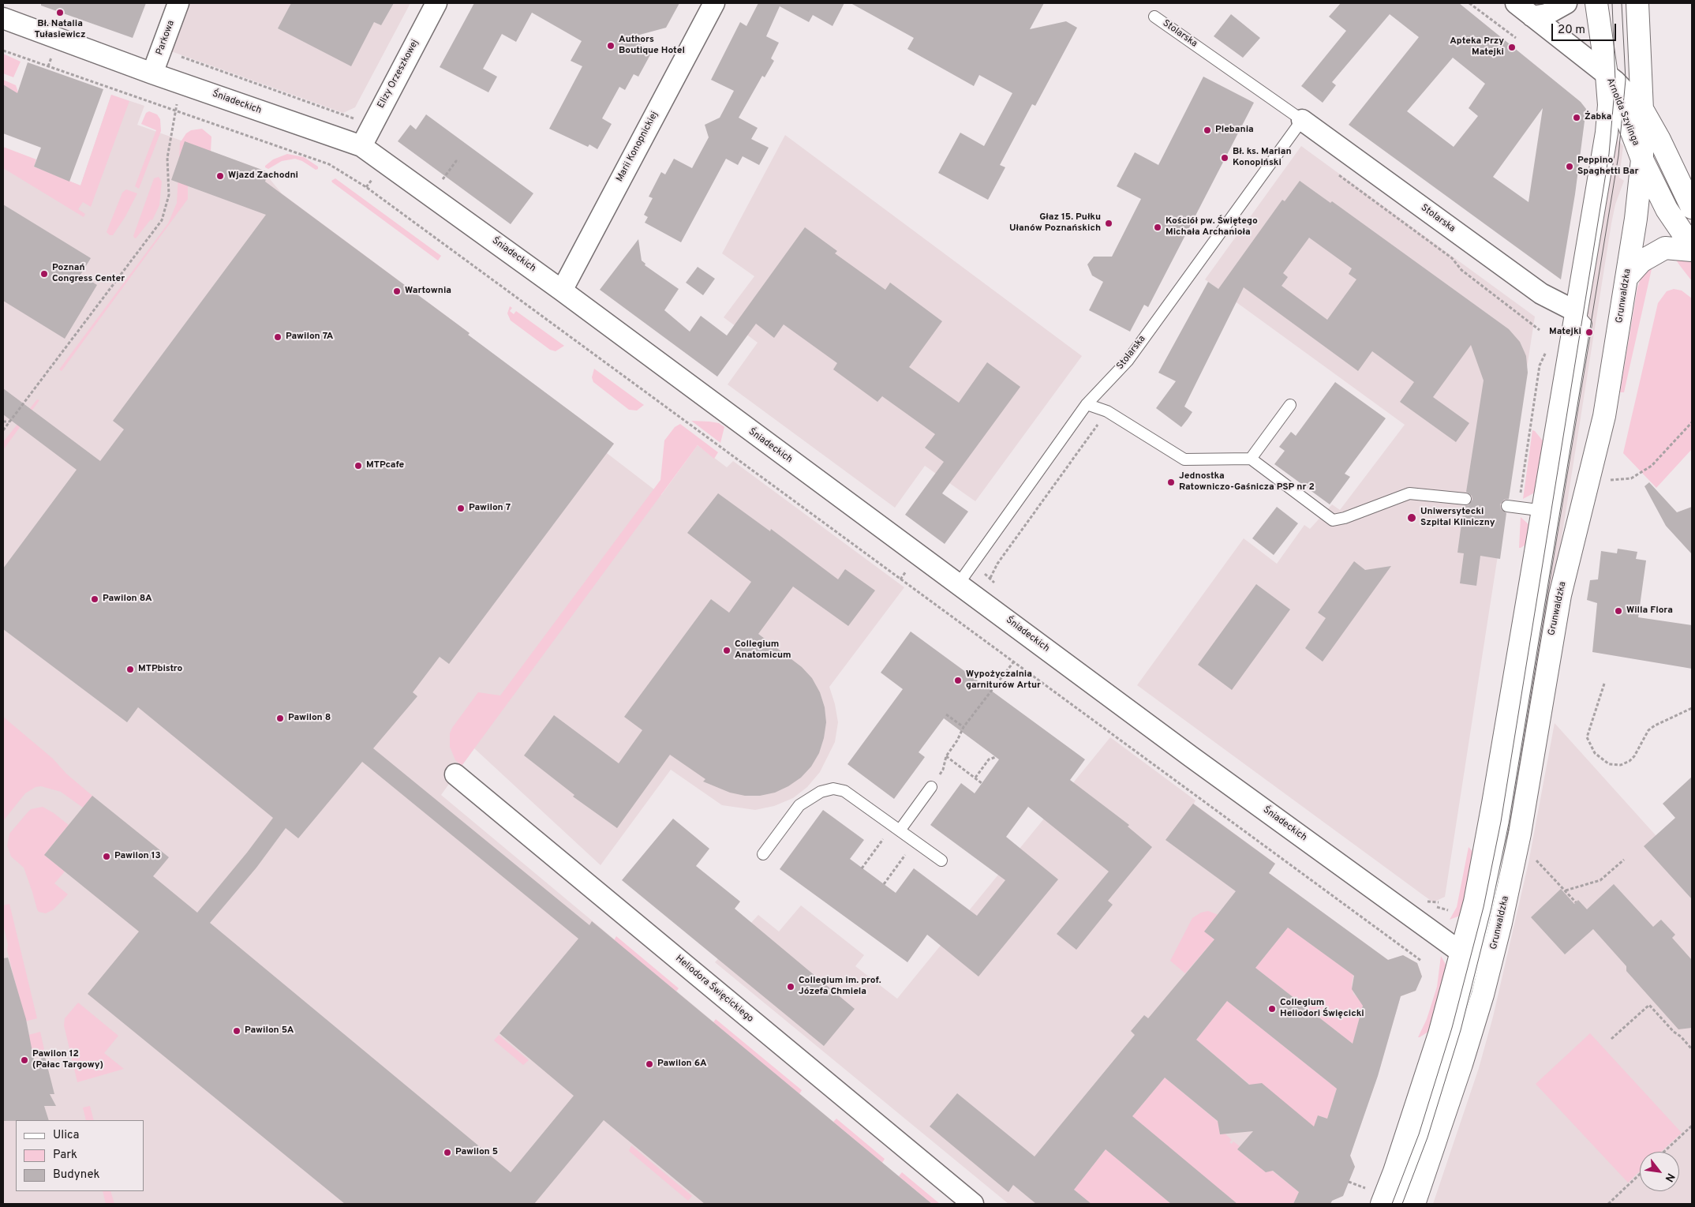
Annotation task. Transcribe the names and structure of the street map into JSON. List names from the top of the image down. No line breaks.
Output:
{"streets":{"street":["Stolarska","Parkowa","Elizy Orzeszkowej","Śniadeckich","Arnolda Szylinga","Marii Konopnickiej","Grunwaldzka","Heliodora Święcickiego"]},"crossings":[["Stolarska","Śniadeckich"],["Stolarska","Grunwaldzka"],["Parkowa","Śniadeckich"],["Elizy Orzeszkowej","Śniadeckich"],["Śniadeckich","Marii Konopnickiej"],["Śniadeckich","Grunwaldzka"],["Arnolda Szylinga","Grunwaldzka"]],"places":["Bł. Natalia Tułasiewicz","Authors Boutique Hotel","Apteka Przy Matejki","Żabka","Plebania","Bł. ks. Marian Konopiński","Peppino Spaghetti Bar","Wjazd Zachodni","Głaz 15. Pułku Ułanów Poznańskich","Kościół pw. Świętego Michała Archanioła","Poznań Congress Center","Wartownia","Matejki","Pawilon 7A","MTPcafe","Jednostka Ratowniczo-Gaśnicza PSP nr 2","Pawilon 7","Uniwersytecki Szpital Kliniczny","Pawilon 8A","Willa Flora","Collegium Anatomicum","MTPbistro","Wypożyczalnia garniturów Artur","Pawilon 8","Pawilon 13","Collegium im. prof. Józefa Chmiela","Collegium Heliodori Święcicki","Pawilon 5A","Pawilon 12 (Pałac Targowy)","Pawilon 6A","Pawilon 5"],"legend":["Ulica","Park","Budynek"],"scale_bar":"20 m","north":"bottom right"}
